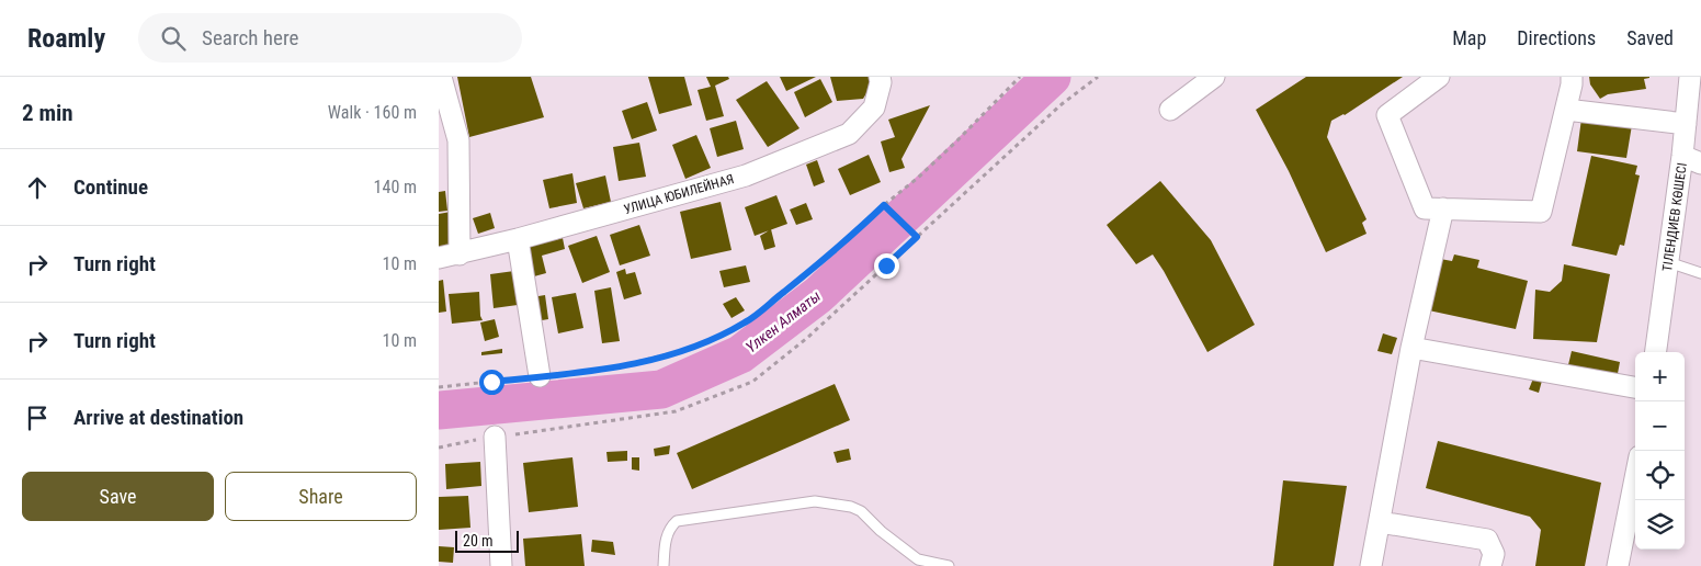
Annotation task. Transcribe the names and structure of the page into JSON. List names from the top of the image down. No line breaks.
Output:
{"streets":{"street":["УЛИЦА ЮБИЛЕЙНАЯ","ТІЛЕНДИЕВ КӨШЕСІ"]},"water":["Үлкен Алматы"],"scale_bar":"20 m","page":{"header":"Roamly","search":"Search here","nav":["Map","Directions","Saved"],"heading":["2 min","Walk · 160 m"],"list":[["Continue","140 m"],["Turn right","10 m"],["Turn right","10 m"],"Arrive at destination"],"map_buttons":["+","−"],"buttons":["Save","Share"],"scale":"20 m"}}
